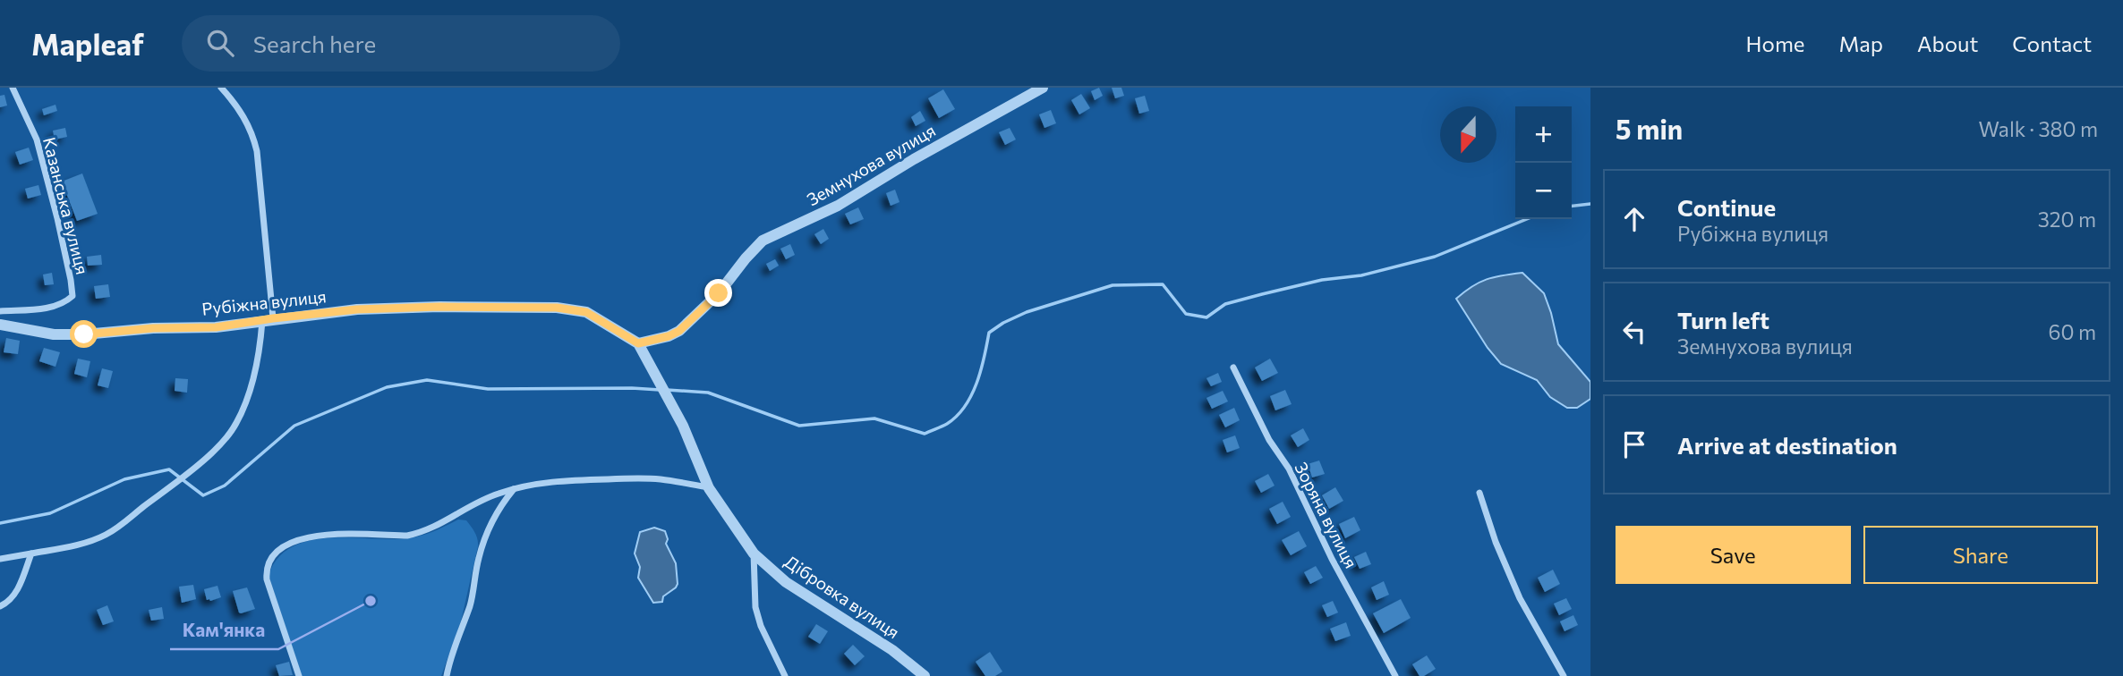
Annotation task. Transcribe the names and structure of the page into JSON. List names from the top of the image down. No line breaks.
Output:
{"streets":{"street":["Земнухова вулиця","Казанська вулиця","Рубіжна вулиця","Зоряна вулиця","Дібровка вулиця"]},"crossings":[["Земнухова вулиця","Рубіжна вулиця"],["Земнухова вулиця","Дібровка вулиця"],["Рубіжна вулиця","Дібровка вулиця"]],"places":["Кам'янка"],"north":"bottom","page":{"header":"Mapleaf","search":"Search here","nav":["Home","Map","About","Contact"],"heading":["5 min","Walk · 380 m"],"map_buttons":["+","−"],"list":[["Continue","Рубіжна вулиця","320 m"],["Turn left","Земнухова вулиця","60 m"],"Arrive at destination"],"buttons":["Save","Share"]}}
